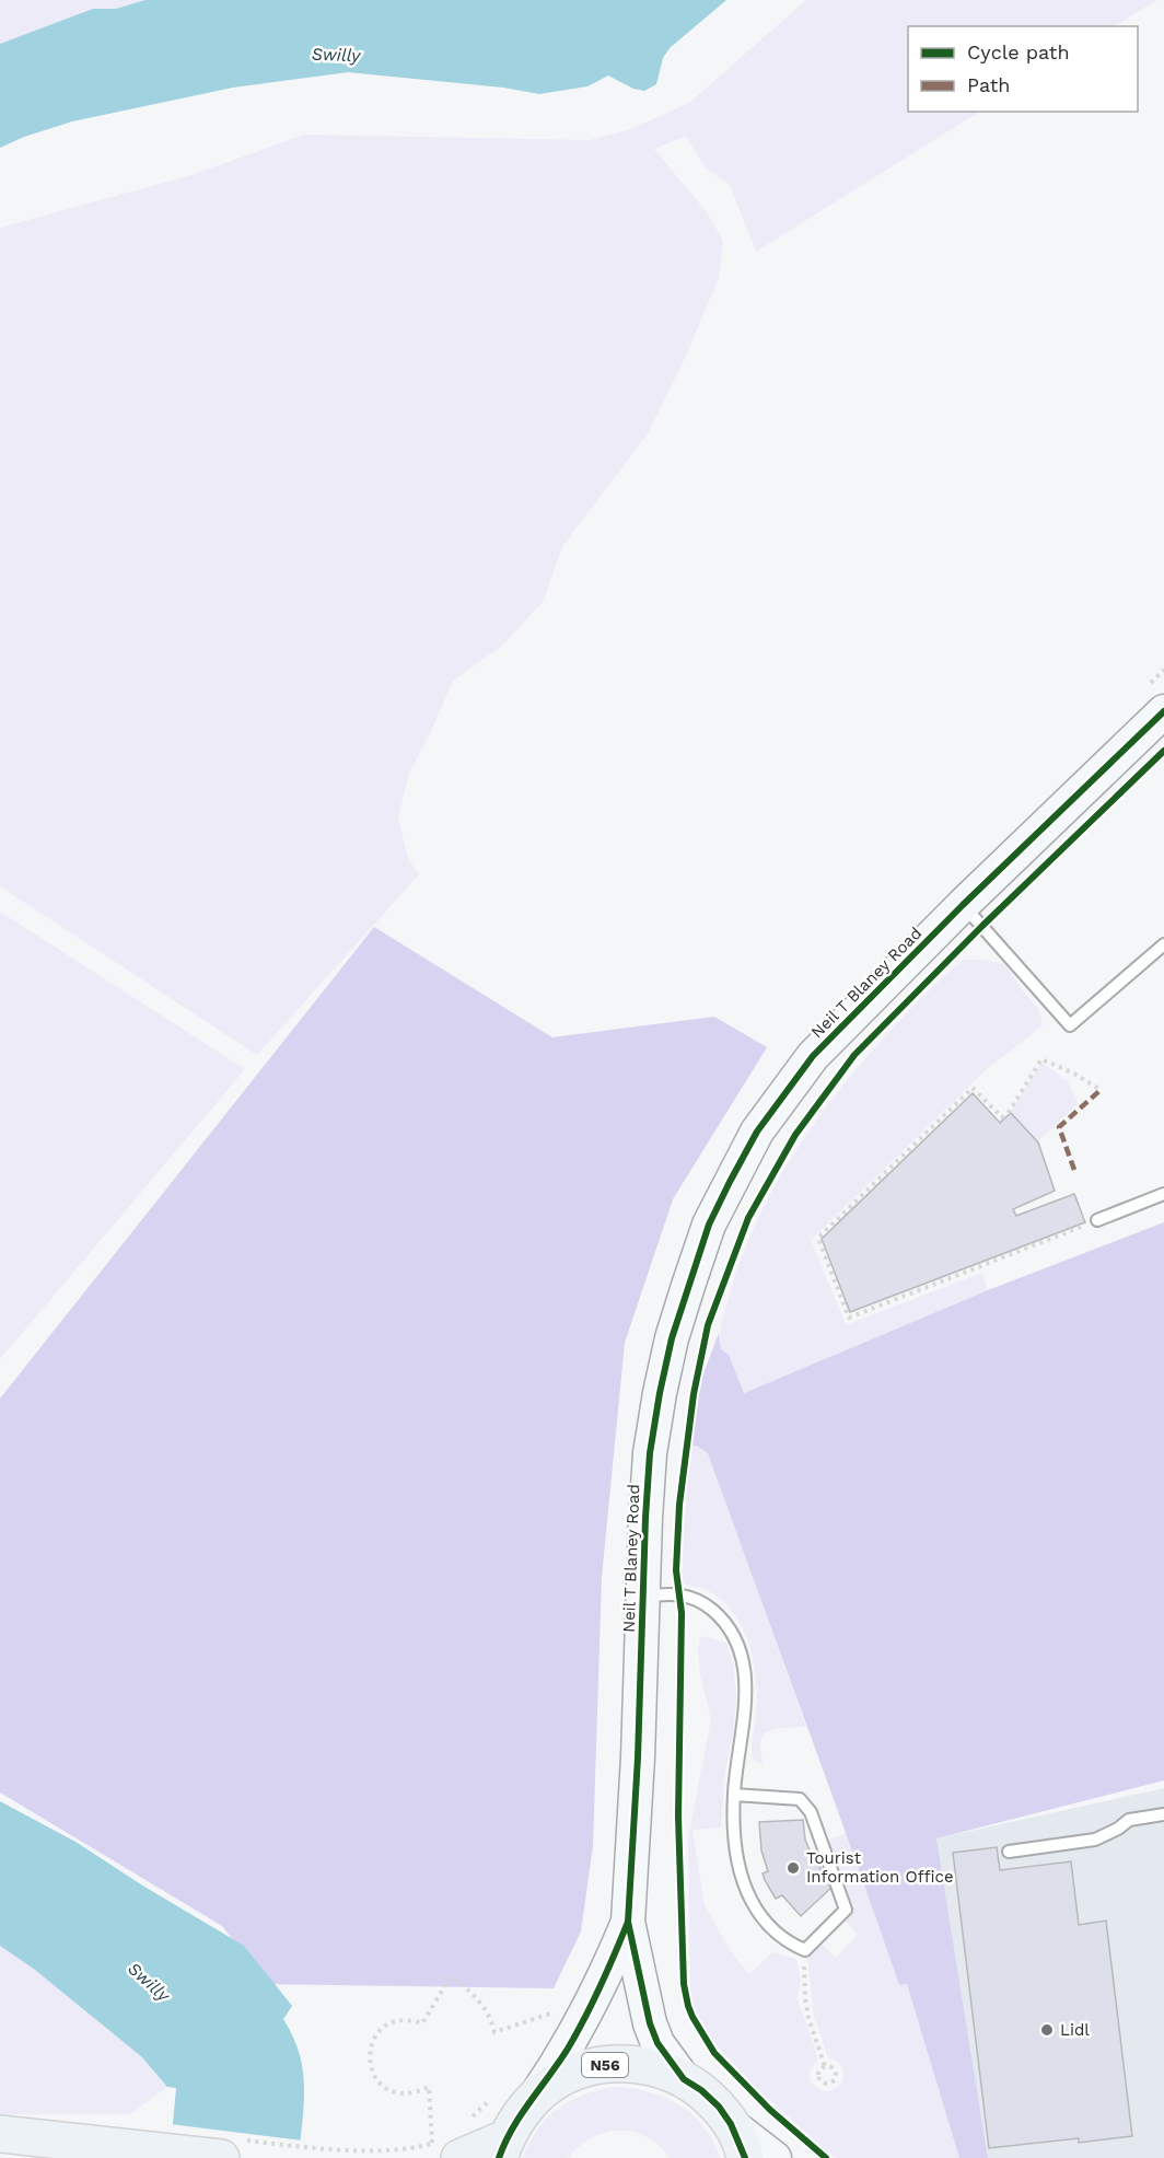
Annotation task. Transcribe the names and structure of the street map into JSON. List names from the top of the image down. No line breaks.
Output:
{"streets":{"main road":["Neil T Blaney Road","N56"]},"crossings":[["Neil T Blaney Road","N56"]],"water":["Swilly"],"places":["Tourist Information Office","Lidl"],"legend":["Cycle path","Path"]}
